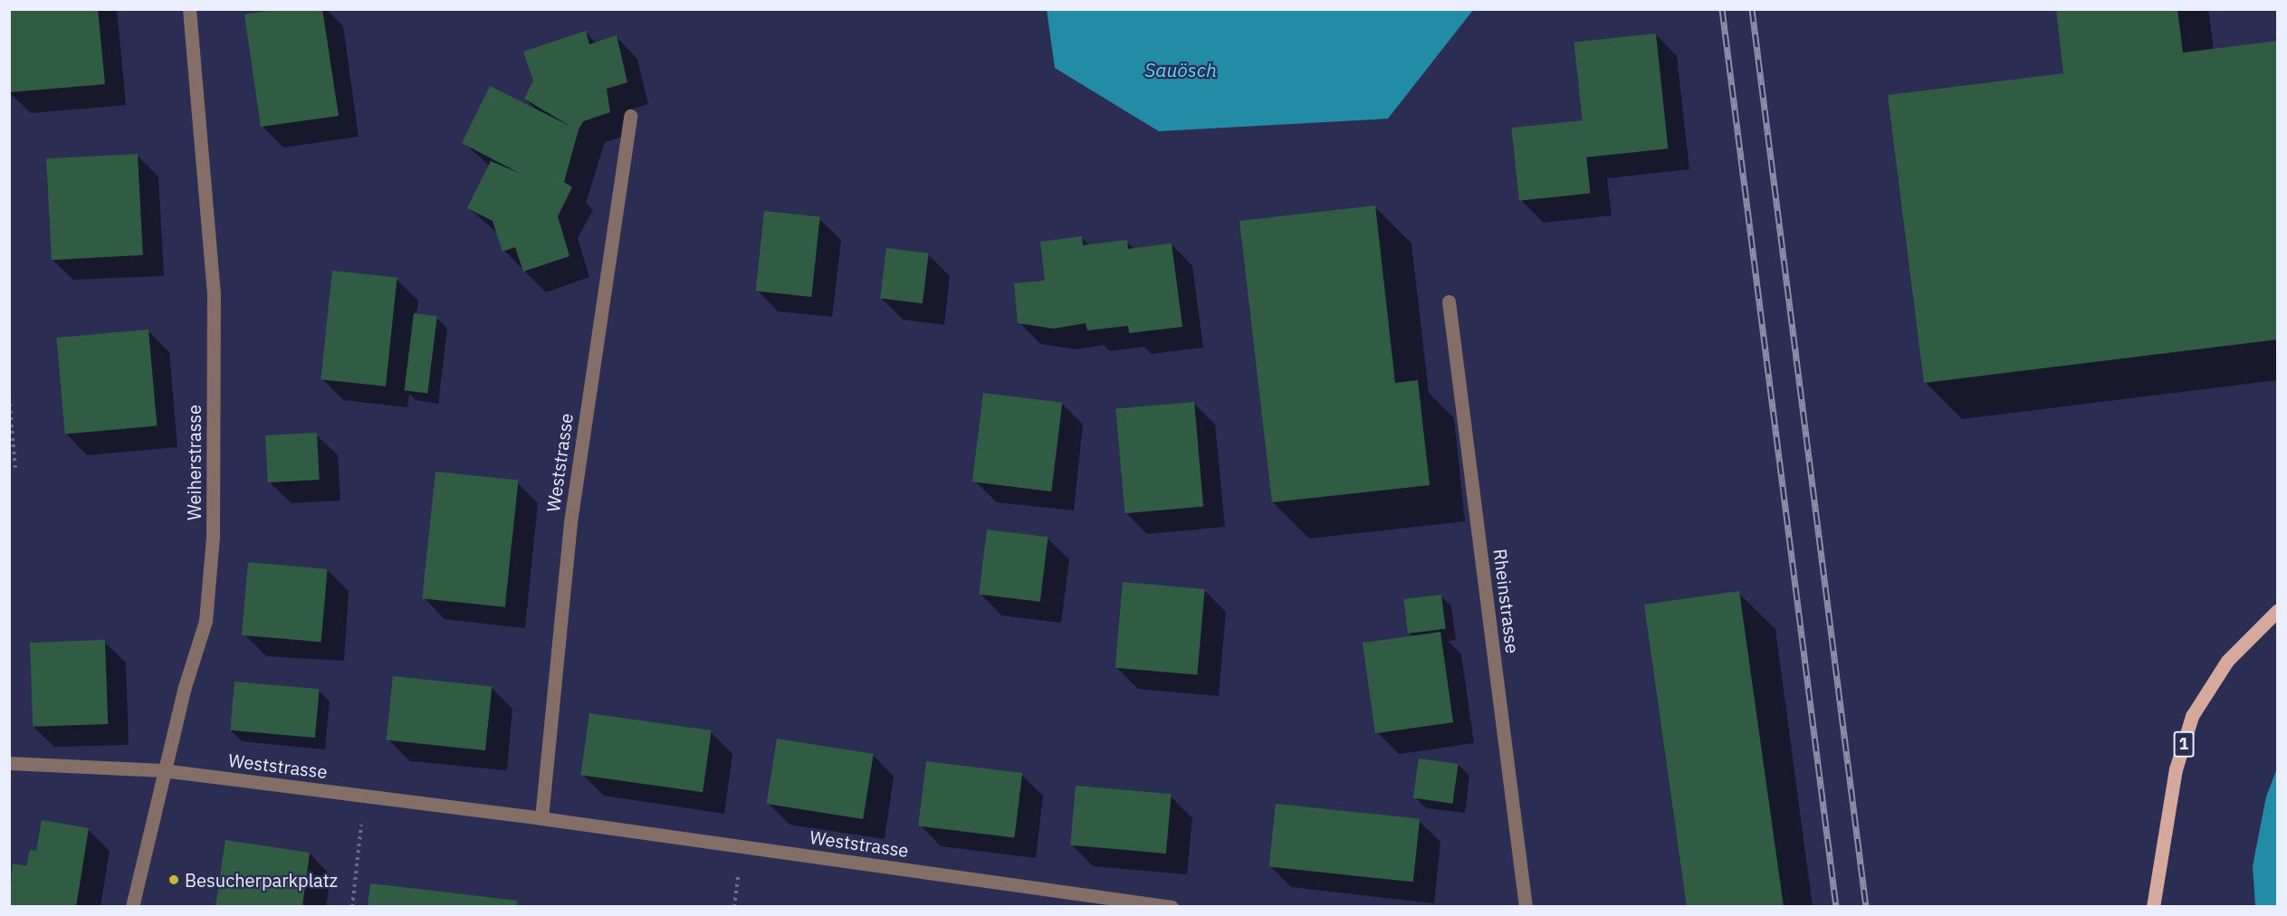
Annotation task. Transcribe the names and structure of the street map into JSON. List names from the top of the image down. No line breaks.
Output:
{"streets":{"main road":["1"],"street":["Weiherstrasse","Weststrasse","Rheinstrasse"]},"crossings":[["Weiherstrasse","Weststrasse"]],"water":["Sauösch"],"places":["Besucherparkplatz"]}
